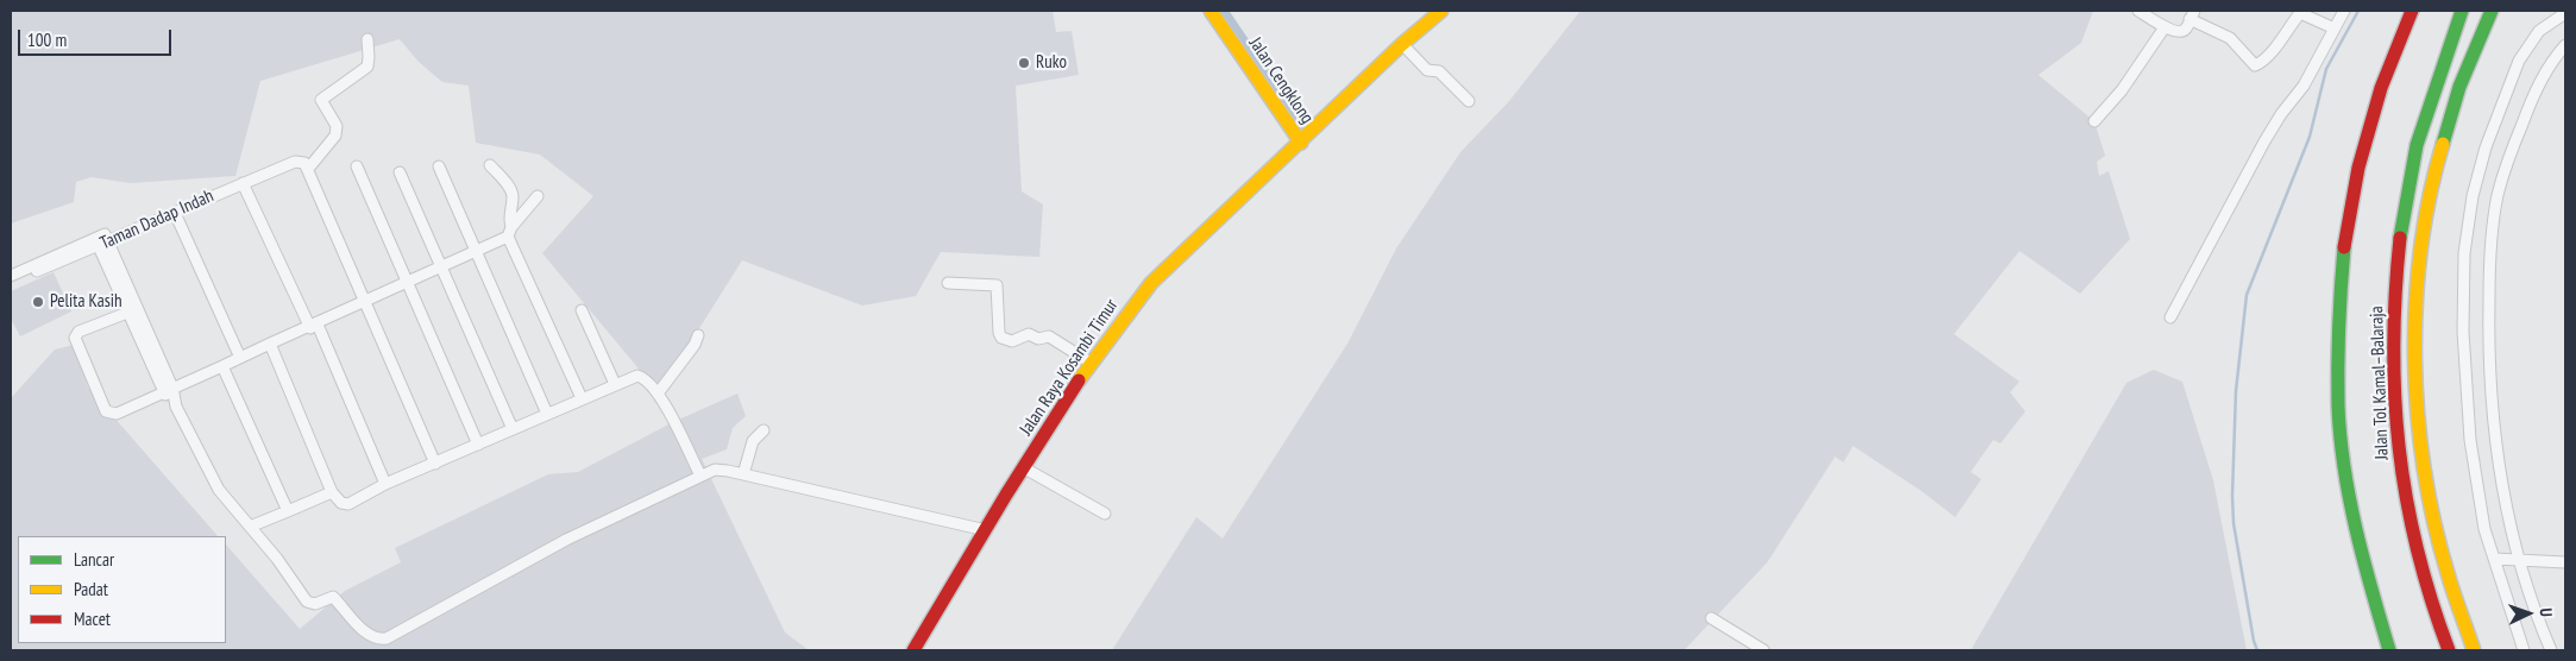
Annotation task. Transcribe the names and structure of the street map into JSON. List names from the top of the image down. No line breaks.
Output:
{"streets":{"main road":["Jalan Cengklong","Jalan Raya Kosambi Timur","Jalan Tol Kamal–Balaraja"],"street":["Taman Dadap Indah"]},"crossings":[["Jalan Cengklong","Jalan Raya Kosambi Timur"]],"places":["Ruko","Pelita Kasih"],"legend":["Lancar","Padat","Macet"],"scale_bar":"100 m","north":"right"}
